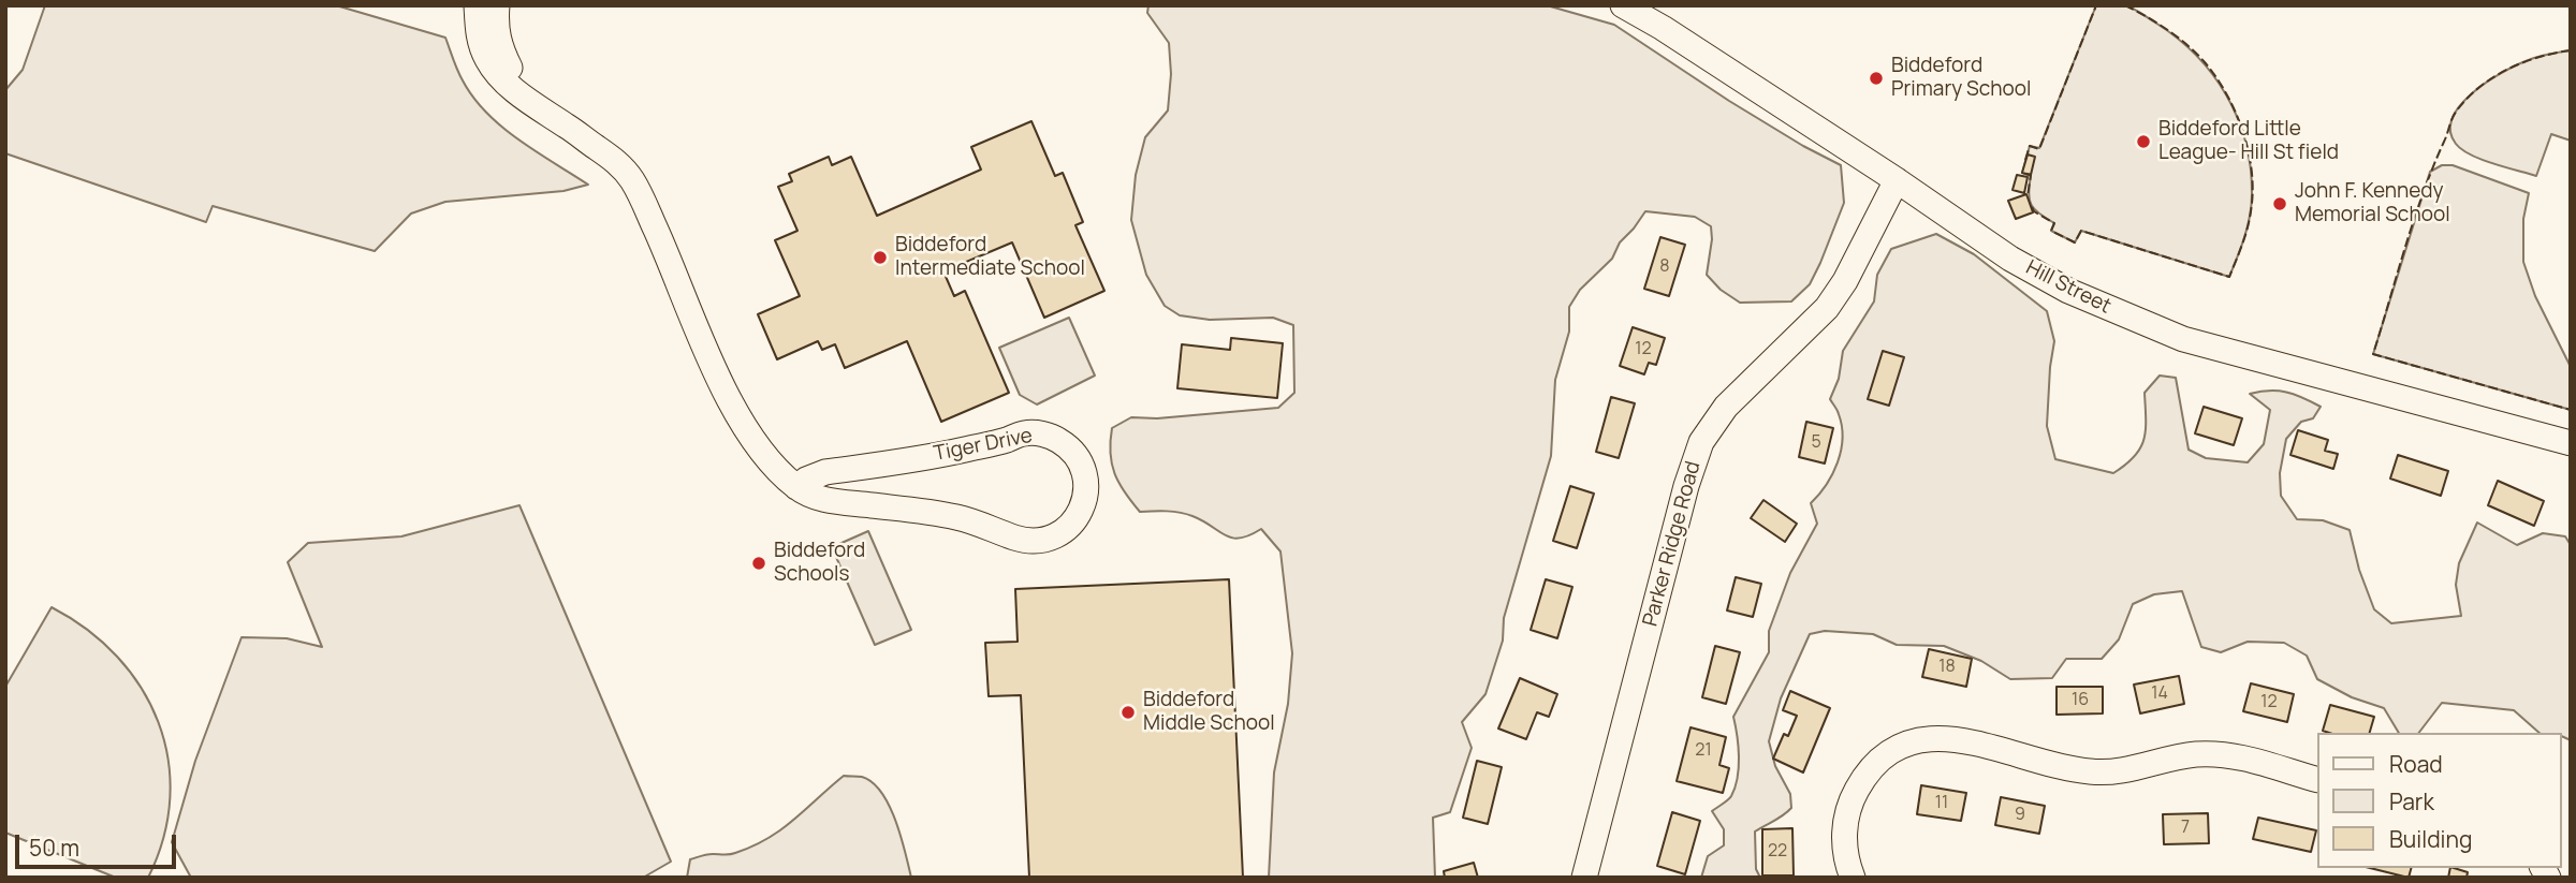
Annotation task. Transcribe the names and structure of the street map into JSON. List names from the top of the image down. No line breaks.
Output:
{"streets":{"street":["Hill Street","Tiger Drive","Parker Ridge Road"]},"crossings":[["Hill Street","Parker Ridge Road"]],"places":["Biddeford Primary School","Biddeford Little League- Hill St field","John F. Kennedy Memorial School","Biddeford Intermediate School","Biddeford Schools","Biddeford Middle School"],"house_numbers":["8","12","5","18","14","16","12","21","11","9","7","22"],"legend":["Road","Park","Building"],"scale_bar":"50 m"}
